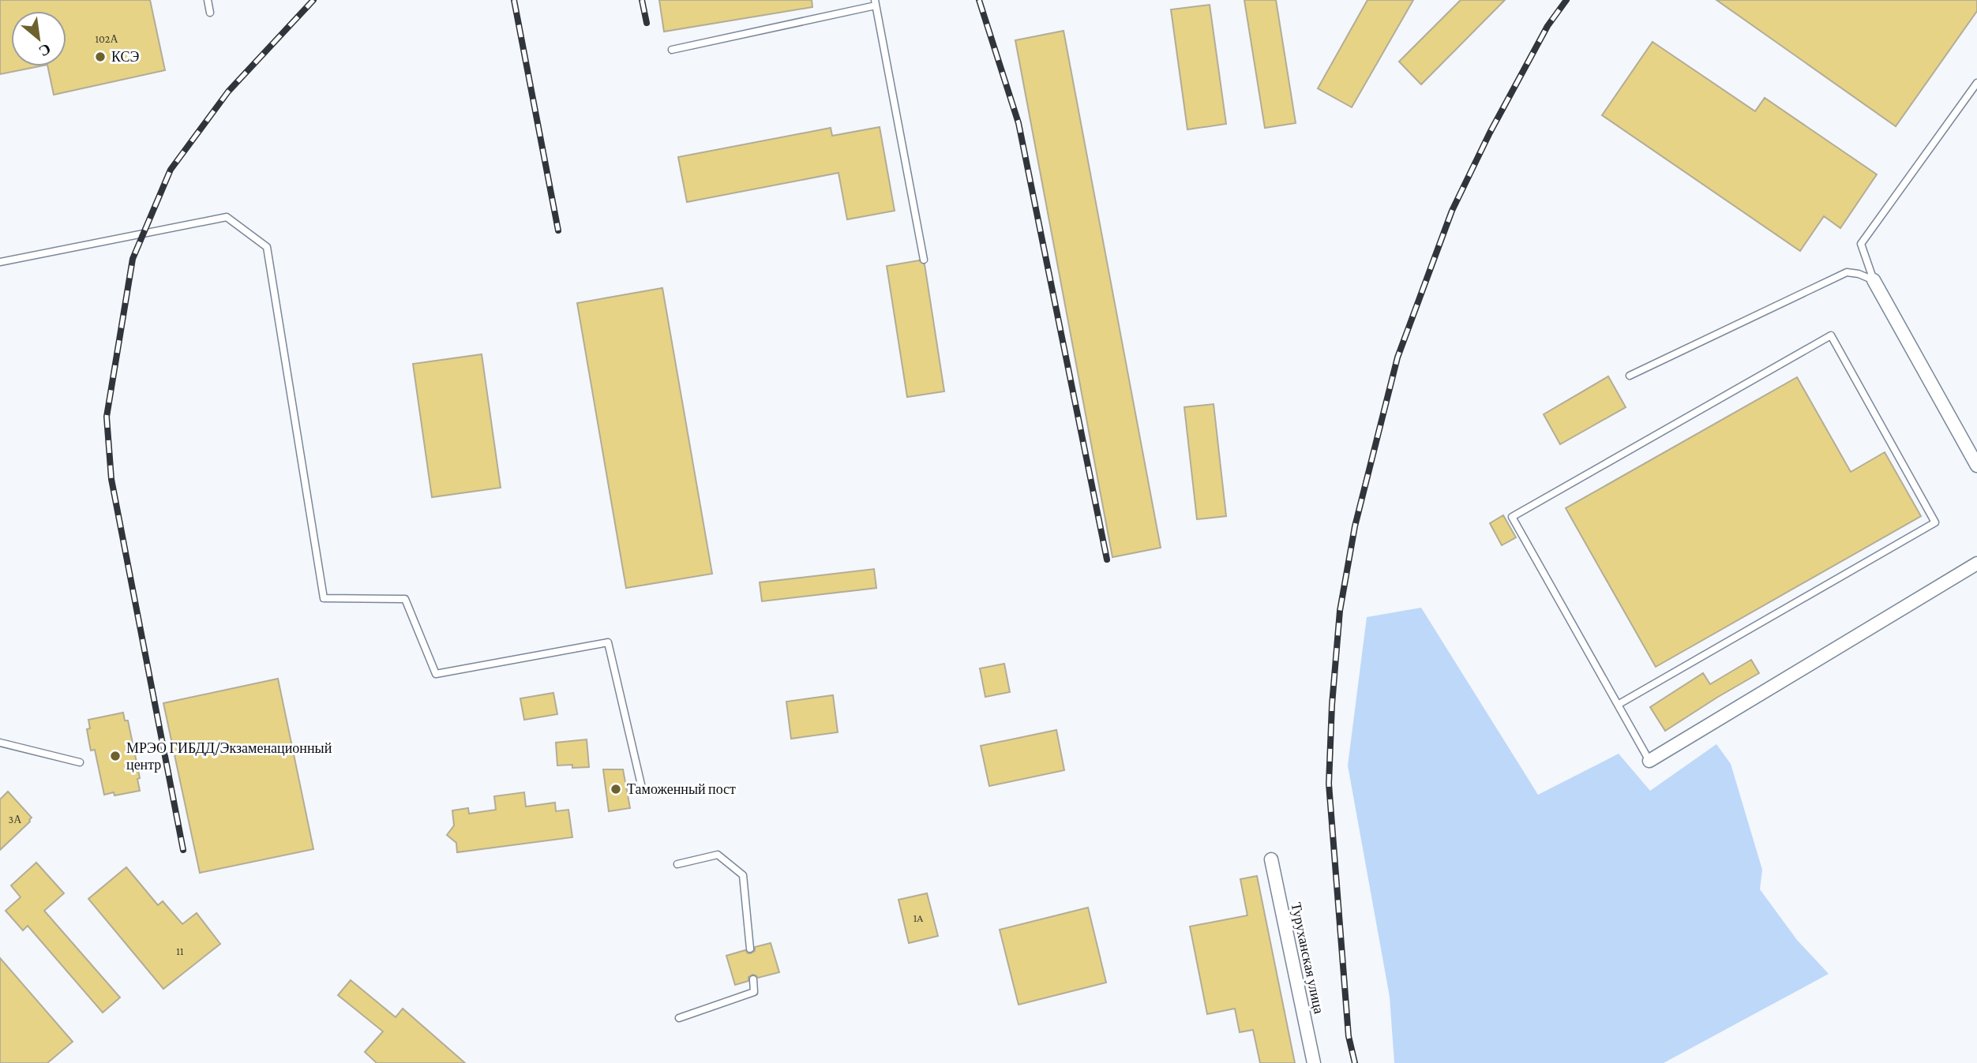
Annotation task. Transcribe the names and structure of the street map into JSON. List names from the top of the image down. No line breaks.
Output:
{"streets":{"street":["Туруханская улица"]},"places":["КСЭ","МРЭО ГИБДД/Экзаменационный центр","Таможенный пост"],"house_numbers":["102А","3А","1A","11"],"north":"bottom right"}
